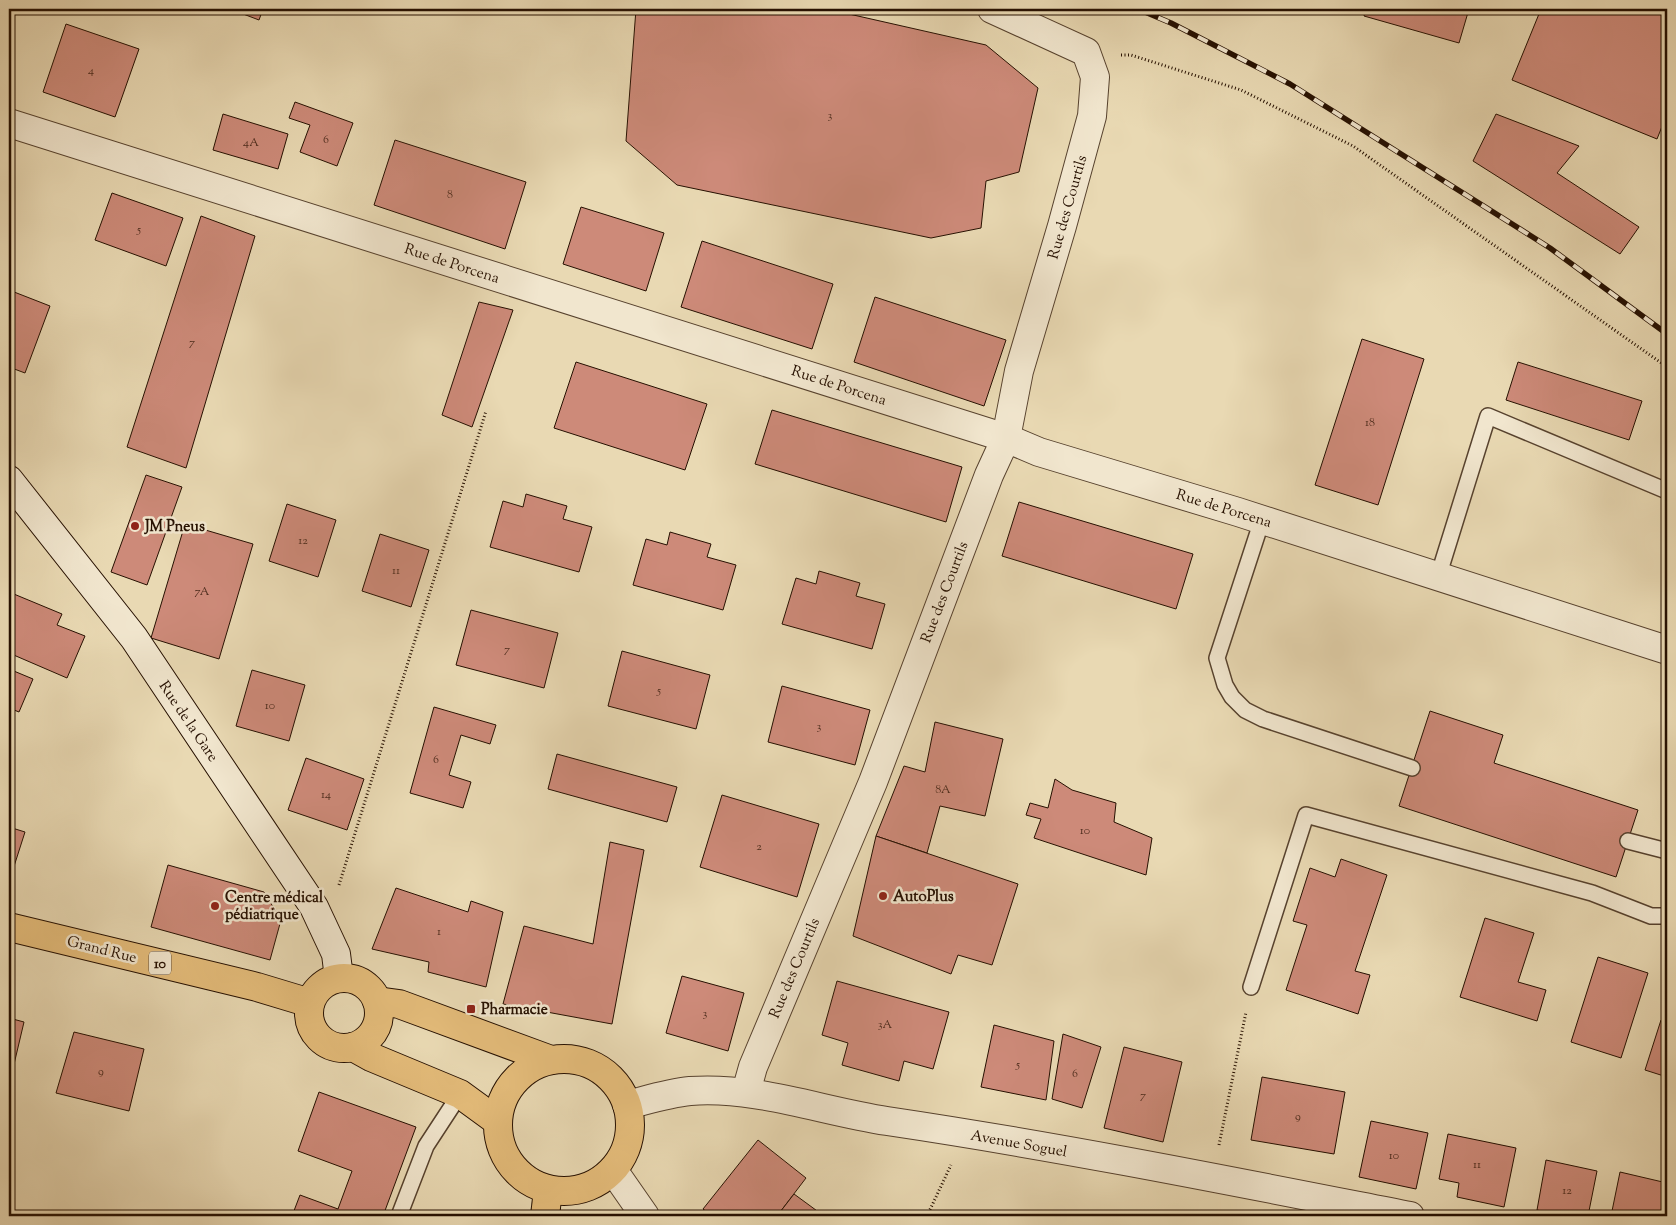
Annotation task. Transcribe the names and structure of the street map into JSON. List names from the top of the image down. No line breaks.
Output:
{"streets":{"main road":["Grand Rue","10"],"street":["Rue des Courtils","Rue de Porcena","Rue de la Gare","Avenue Soguel"]},"crossings":[["Rue des Courtils","Rue de Porcena"],["Rue des Courtils","Avenue Soguel"],["Rue de la Gare","Grand Rue"]],"places":{"other":["JM Pneus","AutoPlus","Centre médical pédiatrique"],"transit":["Pharmacie"]},"house_numbers":["4","3","6","4A","8","5","7","18","12","11","7A","7","5","10","3","6","8A","14","10","2","1","3","3A","5","9","6","7","9","10","11","12"]}
